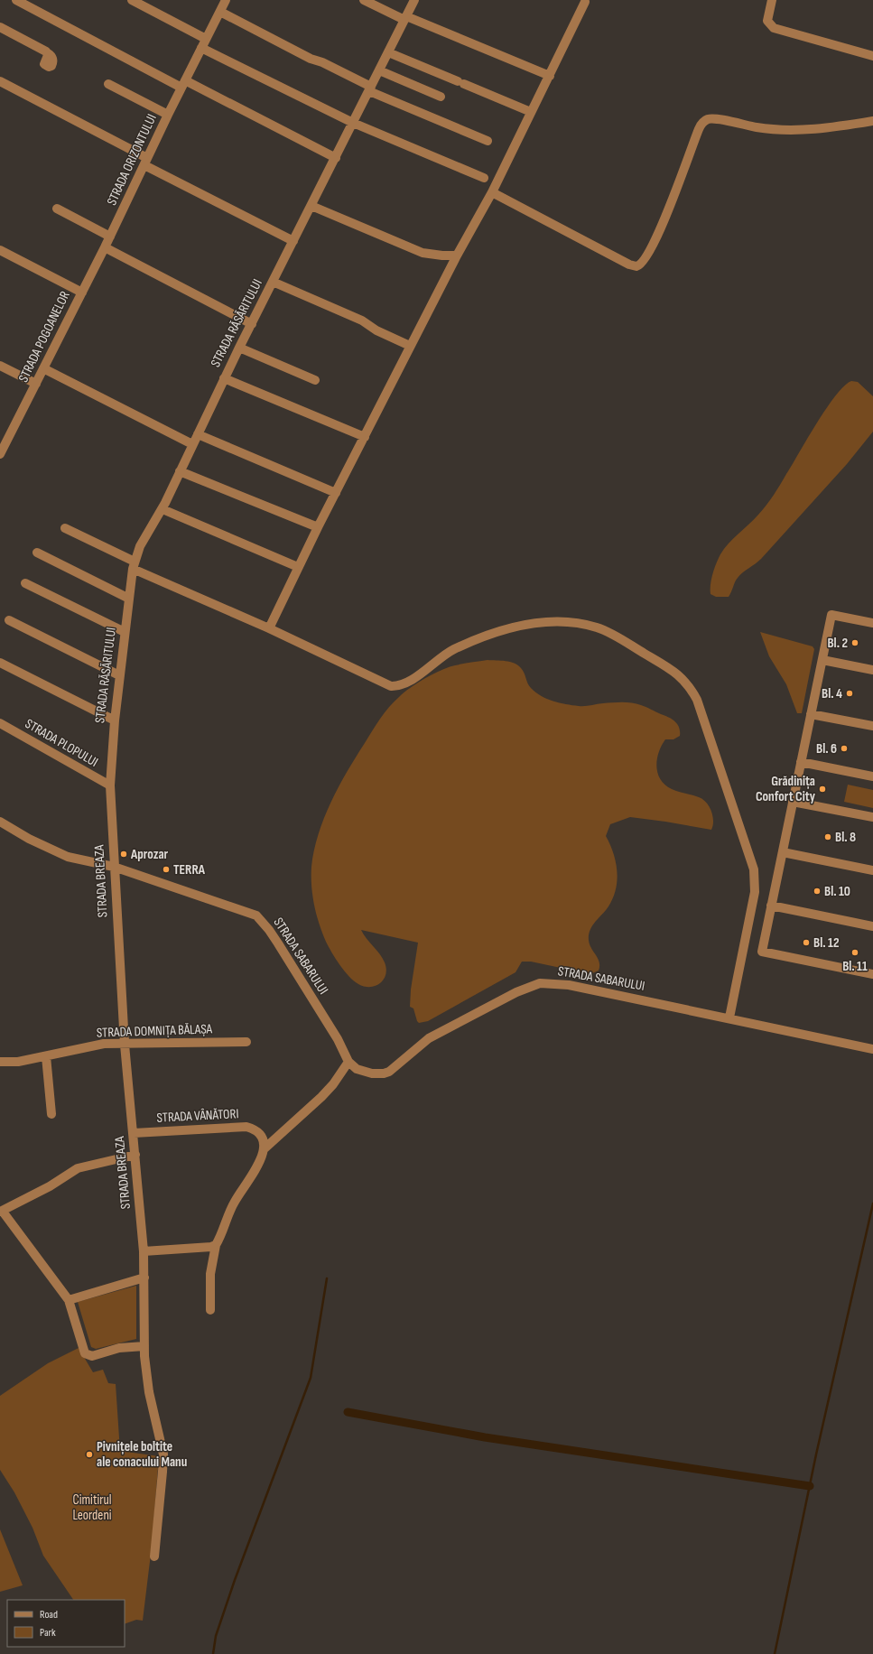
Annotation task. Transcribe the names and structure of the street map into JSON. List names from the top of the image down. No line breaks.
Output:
{"streets":{"street":["STRADA ORIZONTULUI","STRADA RĂSĂRITULUI","STRADA POGOANELOR","STRADA PLOPULUI","STRADA BREAZA","STRADA SABARULUI","STRADA DOMNIȚA BĂLAȘA","STRADA VÂNĂTORI"]},"crossings":[["STRADA ORIZONTULUI","STRADA POGOANELOR"],["STRADA RĂSĂRITULUI","STRADA PLOPULUI"],["STRADA RĂSĂRITULUI","STRADA BREAZA"],["STRADA PLOPULUI","STRADA BREAZA"],["STRADA BREAZA","STRADA SABARULUI"],["STRADA BREAZA","STRADA DOMNIȚA BĂLAȘA"],["STRADA BREAZA","STRADA VÂNĂTORI"]],"parks":["Cimitirul Leordeni"],"places":["Bl. 2","Bl. 4","Bl. 6","Grădinița Confort City","Bl. 8","Aprozar","TERRA","Bl. 10","Bl. 12","Bl. 11","Pivnițele boltite ale conacului Manu"],"legend":["Road","Park"]}
